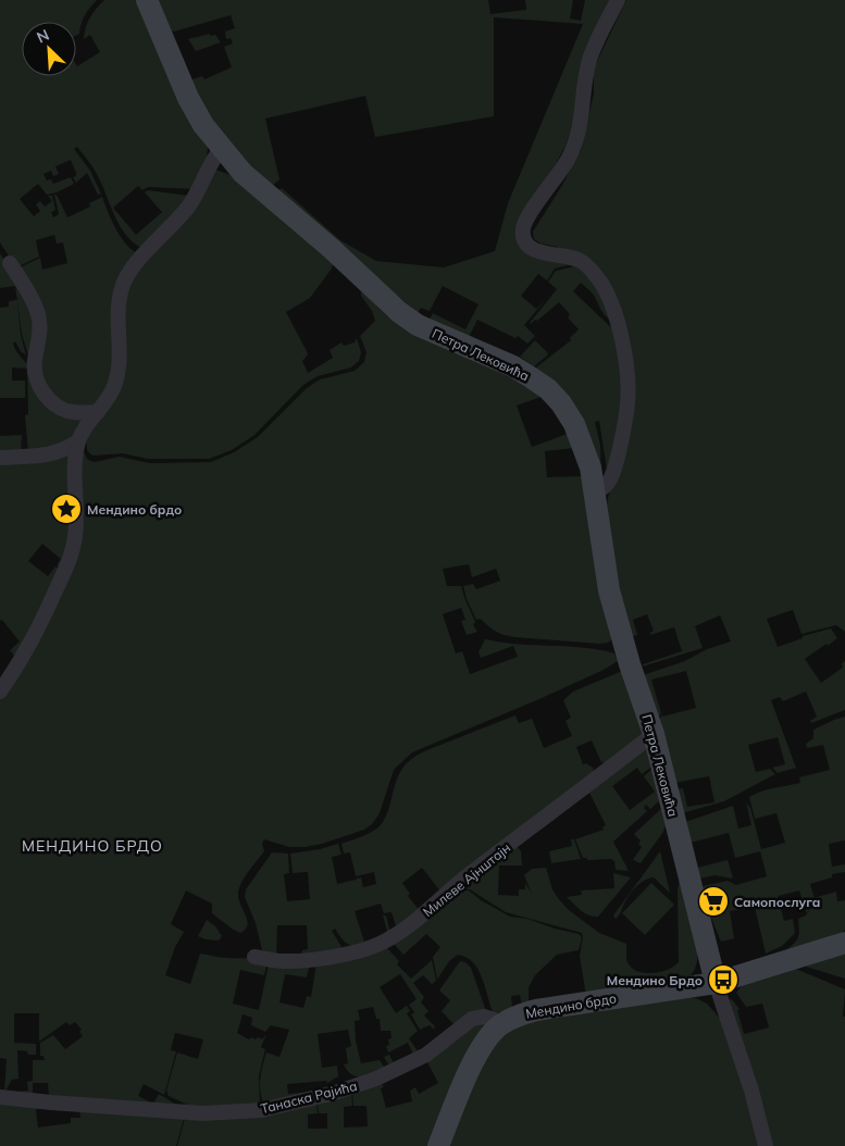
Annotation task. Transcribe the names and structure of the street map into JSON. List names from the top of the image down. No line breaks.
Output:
{"streets":{"street":["Петра Лековића","Милеве Ајнштајн","Мендино брдо","Танаска Рајића"]},"crossings":[["Петра Лековића","Милеве Ајнштајн"],["Петра Лековића","Мендино брдо"],["Мендино брдо","Танаска Рајића"]],"districts":["МЕНДИНО БРДО"],"places":{"place":["Мендино брдо"],"supermarket":["Самопослуга"],"bus stop":["Мендино Брдо"]},"north":"top left"}
